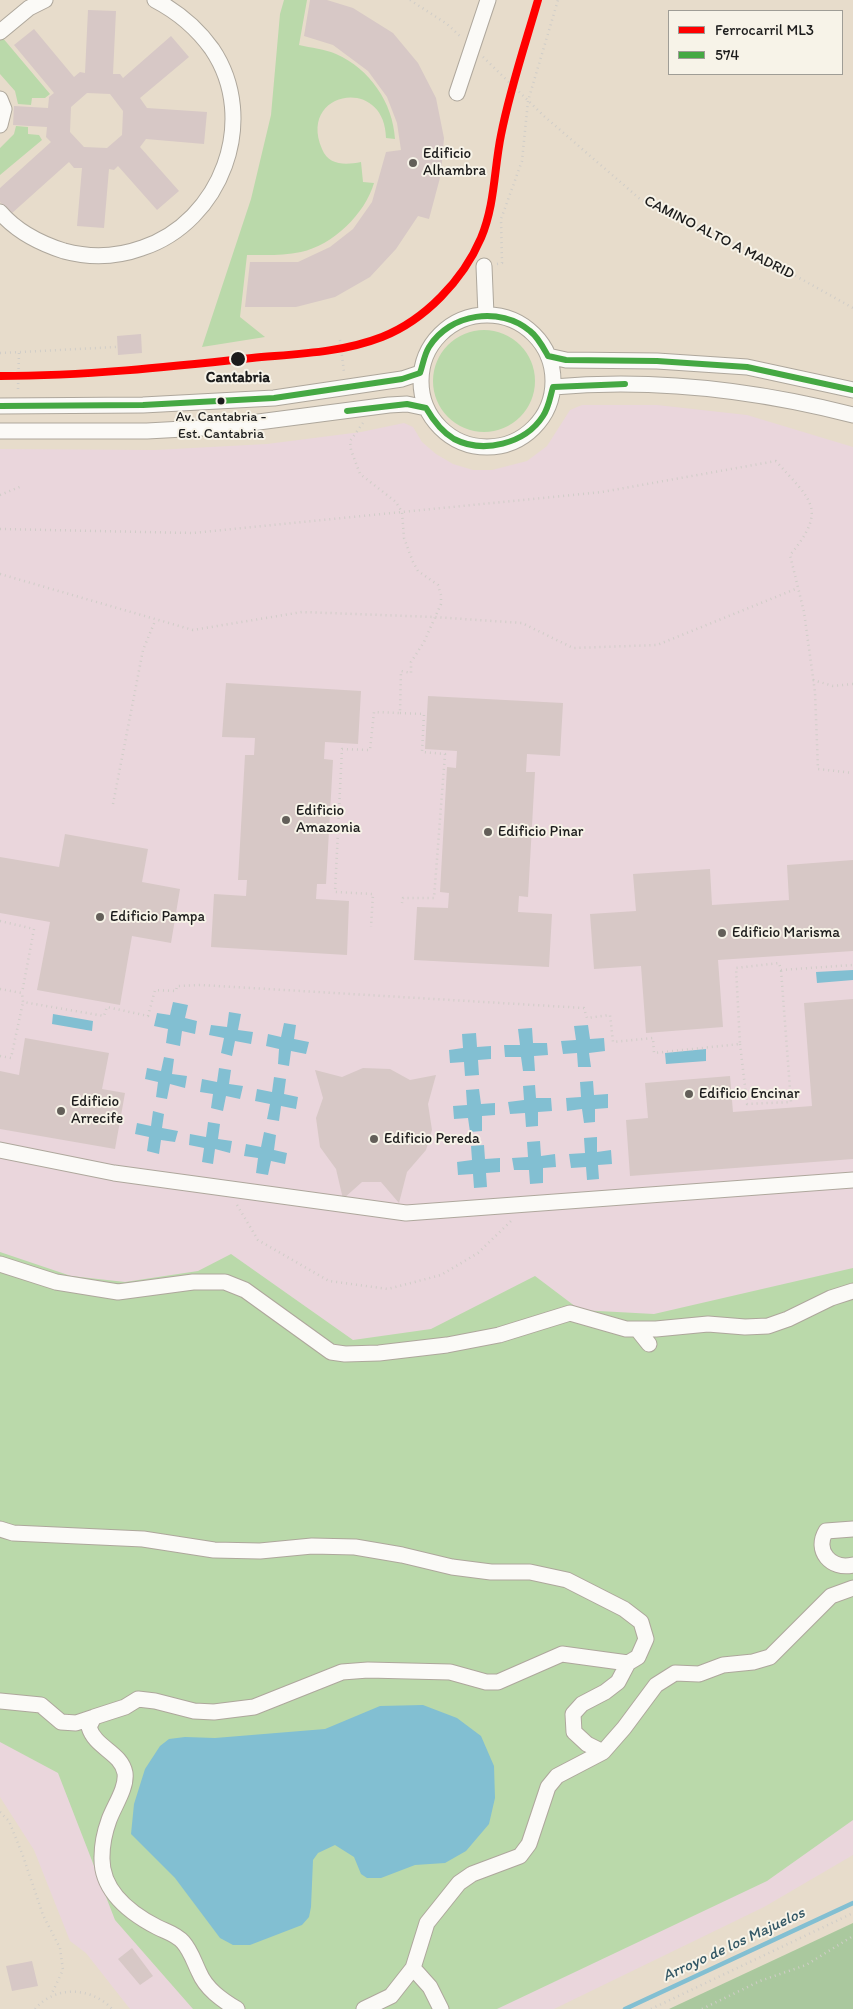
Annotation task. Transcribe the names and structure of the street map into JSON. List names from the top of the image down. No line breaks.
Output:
{"streets":{"path":["CAMINO ALTO A MADRID"]},"water":["Arroyo de los Majuelos"],"places":["Edificio Alhambra","Cantabria","Av. Cantabria - Est. Cantabria","Edificio Amazonia","Edificio Pinar","Edificio Pampa","Edificio Marisma","Edificio Encinar","Edificio Arrecife","Edificio Pereda"],"lines":["rail line ML3","transit line 574"],"legend":["Ferrocarril ML3","574"]}
